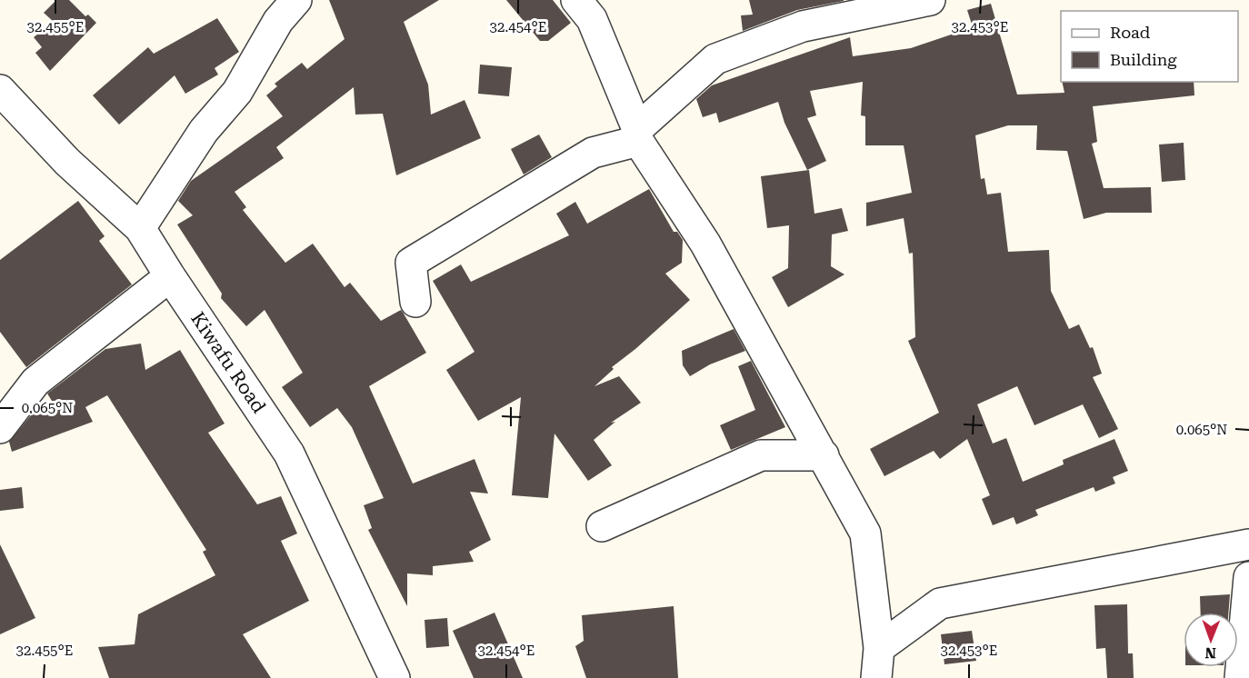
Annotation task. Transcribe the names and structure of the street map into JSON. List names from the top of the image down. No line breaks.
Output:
{"streets":{"street":["Kiwafu Road"]},"legend":["Road","Building"],"north":"bottom","coordinates":["32.455°E","32.454°E","32.453°E","0.065°N"]}
